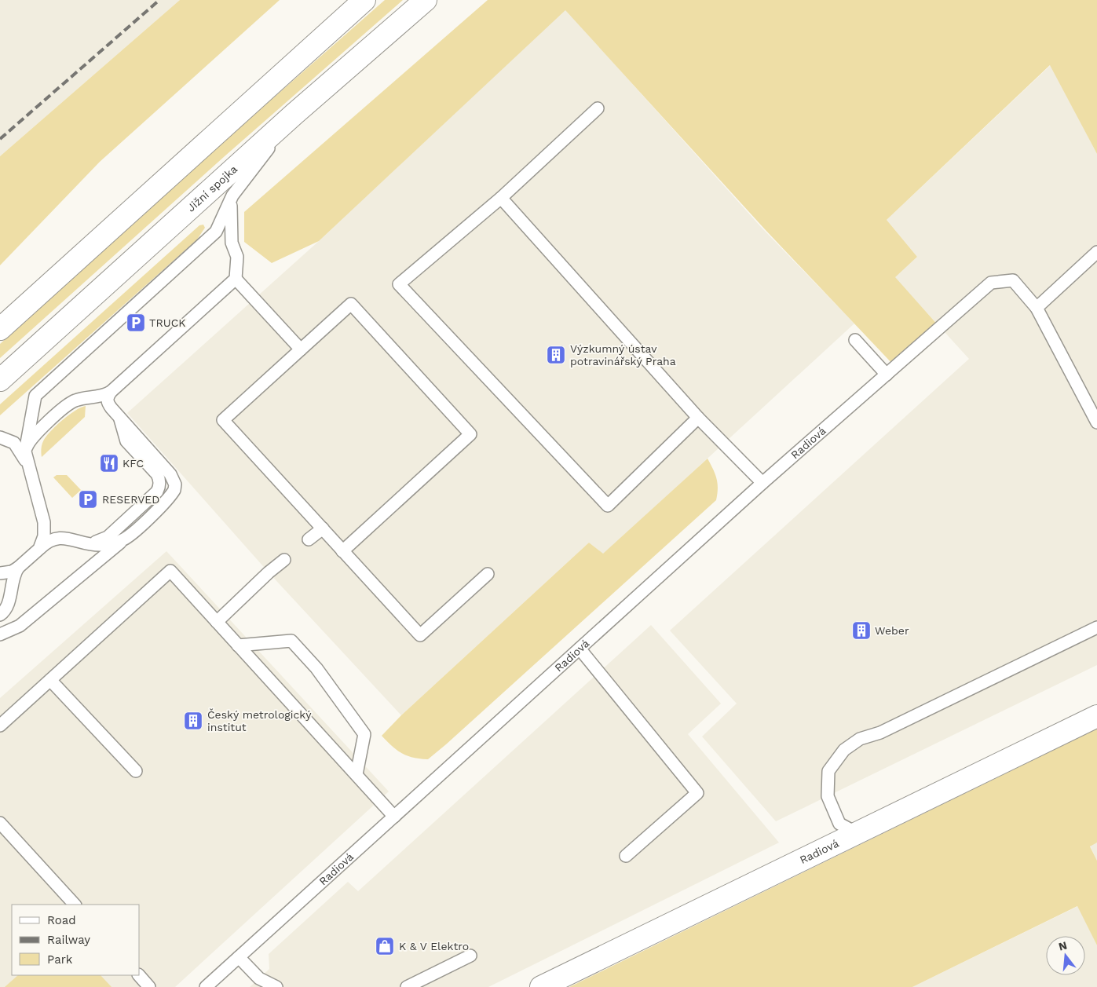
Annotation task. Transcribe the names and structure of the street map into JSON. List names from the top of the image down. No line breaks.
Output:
{"streets":{"main road":["Jižní spojka","Radiová"]},"places":{"parking":["TRUCK","RESERVED"],"building":["Výzkumný ústav potravinářský Praha","Weber","Český metrologický institut"],"restaurant":["KFC"],"shop":["K & V Elektro"]},"legend":["Road","Railway","Park"],"north":"top"}
